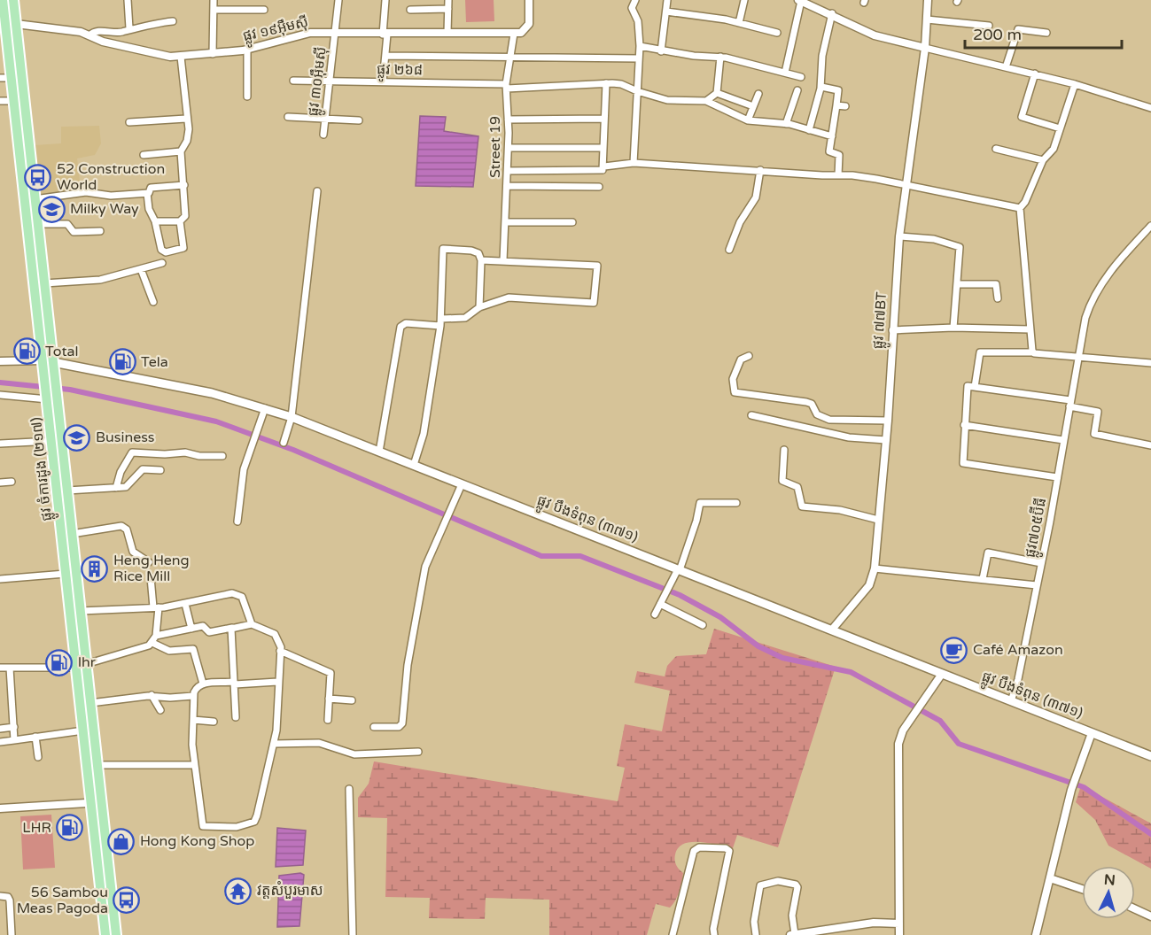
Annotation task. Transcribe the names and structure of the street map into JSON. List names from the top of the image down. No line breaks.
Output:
{"streets":{"main road":["ផ្លូវ ចំការដូង (២១៧)","ផ្លូវ បឹងទំពុន (៣៧១)"],"street":["ផ្លូវ ១៩អ៊ឹមស៊ី","ផ្លូវ ២៦៨","ផ្លូវ ៣០អ៊ឹមស៊ី","Street 19","ផ្លូវ ៧៧BT","ផ្លូវ៧០៥ប៊ីធី"]},"crossings":[["ផ្លូវ ១៩អ៊ឹមស៊ី","ផ្លូវ ៣០អ៊ឹមស៊ី"],["ផ្លូវ ១៩អ៊ឹមស៊ី","Street 19"],["ផ្លូវ ១៩អ៊ឹមស៊ី","ផ្លូវ ចំការដូង (២១៧)"],["ផ្លូវ ២៦៨","ផ្លូវ ៣០អ៊ឹមស៊ី"],["ផ្លូវ ២៦៨","Street 19"],["ផ្លូវ ៧៧BT","ផ្លូវ បឹងទំពុន (៣៧១)"],["ផ្លូវ ចំការដូង (២១៧)","ផ្លូវ បឹងទំពុន (៣៧១)"],["ផ្លូវ បឹងទំពុន (៣៧១)","ផ្លូវ៧០៥ប៊ីធី"]],"places":{"bus stop":["52 Construction World","56 Sambou Meas Pagoda"],"school or university":["Milky Way","Business"],"fuel station":["Total","Tela","lhr","LHR"],"building":["Heng Heng Rice Mill"],"cafe":["Café Amazon"],"shop":["Hong Kong Shop"],"temple":["វត្តសំបួរមាស"]},"scale_bar":"200 m","north":"top"}
